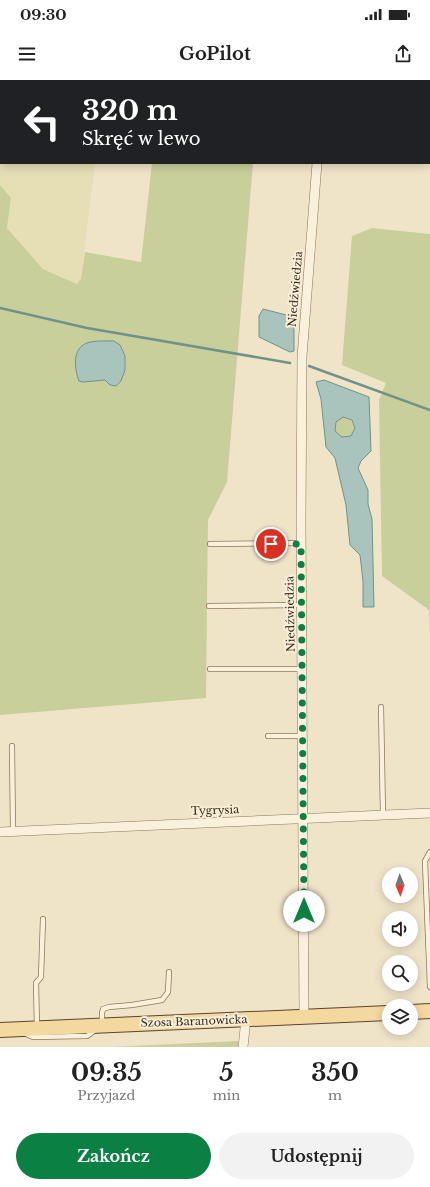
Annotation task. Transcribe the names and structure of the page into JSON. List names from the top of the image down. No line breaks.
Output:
{"streets":{"main road":["Szosa Baranowicka"],"street":["Niedźwiedzia","Tygrysia"]},"crossings":[["Niedźwiedzia","Tygrysia"],["Niedźwiedzia","Szosa Baranowicka"]],"north":"bottom","page":{"status":"09:30","header":"GoPilot","turn":["320 m","Skręć w lewo"],"eta":["09:35","Przyjazd","5","min","350","m"],"buttons":["Zakończ","Udostępnij"]}}
